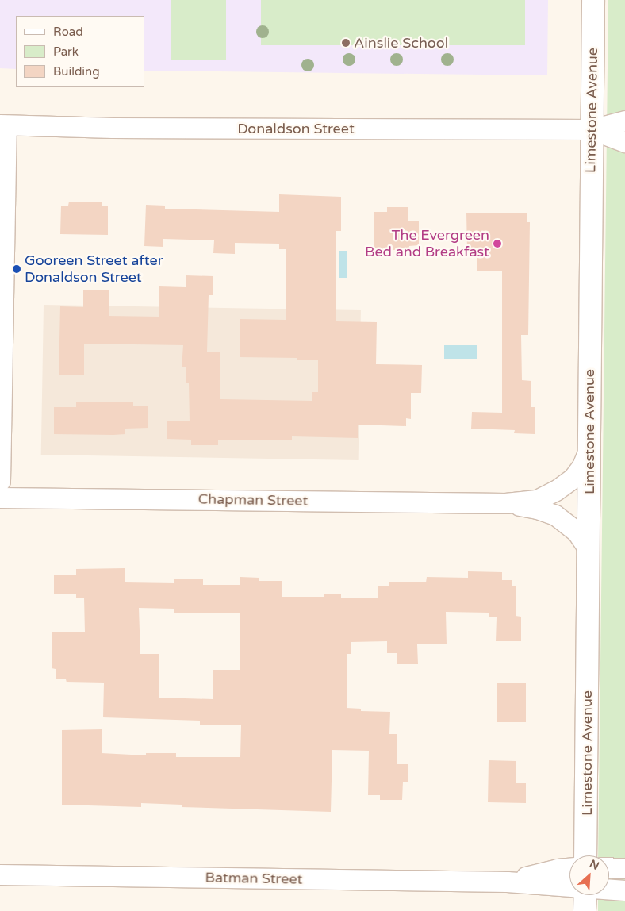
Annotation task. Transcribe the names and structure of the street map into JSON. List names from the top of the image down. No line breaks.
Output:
{"streets":{"main road":["Limestone Avenue"],"street":["Donaldson Street","Chapman Street","Batman Street"]},"crossings":[["Limestone Avenue","Donaldson Street"],["Limestone Avenue","Chapman Street"]],"places":["Ainslie School","The Evergreen Bed and Breakfast","Gooreen Street after Donaldson Street"],"legend":["Road","Park","Building"],"north":"top right"}
